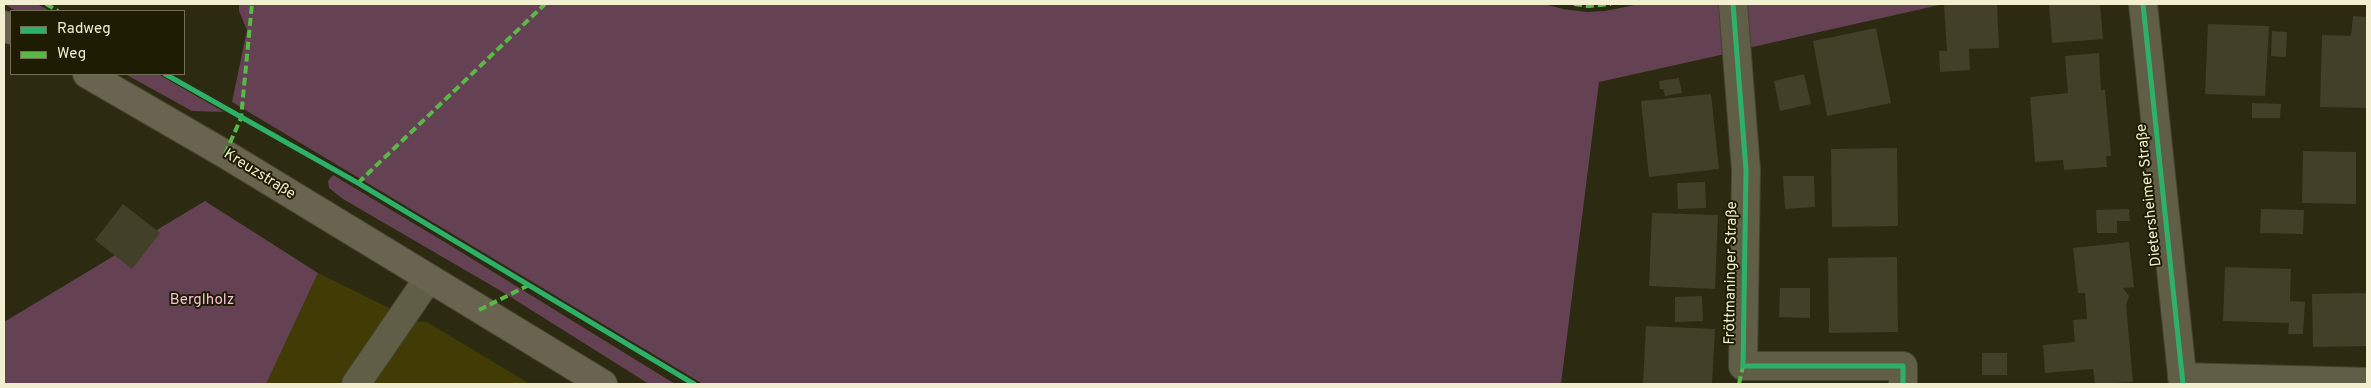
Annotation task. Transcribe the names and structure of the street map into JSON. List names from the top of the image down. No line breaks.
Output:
{"streets":{"main road":["Kreuzstraße"],"street":["Dietersheimer Straße","Fröttmaninger Straße"]},"parks":["Berglholz"],"legend":["Radweg","Weg"]}
